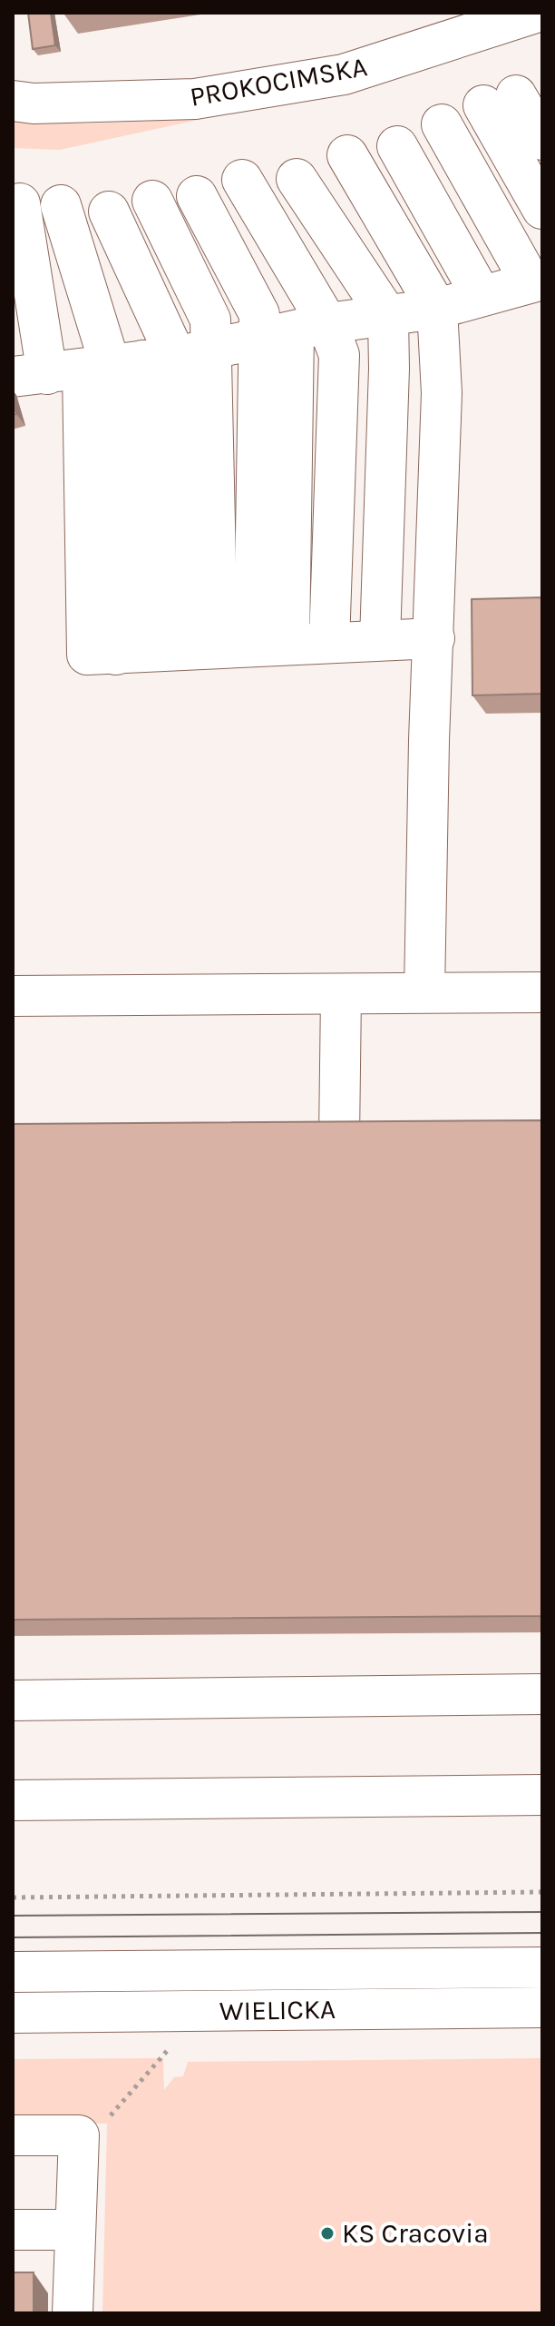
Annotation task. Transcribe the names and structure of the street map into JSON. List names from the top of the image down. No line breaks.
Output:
{"streets":{"main road":["PROKOCIMSKA","WIELICKA"]},"places":["KS Cracovia"]}
